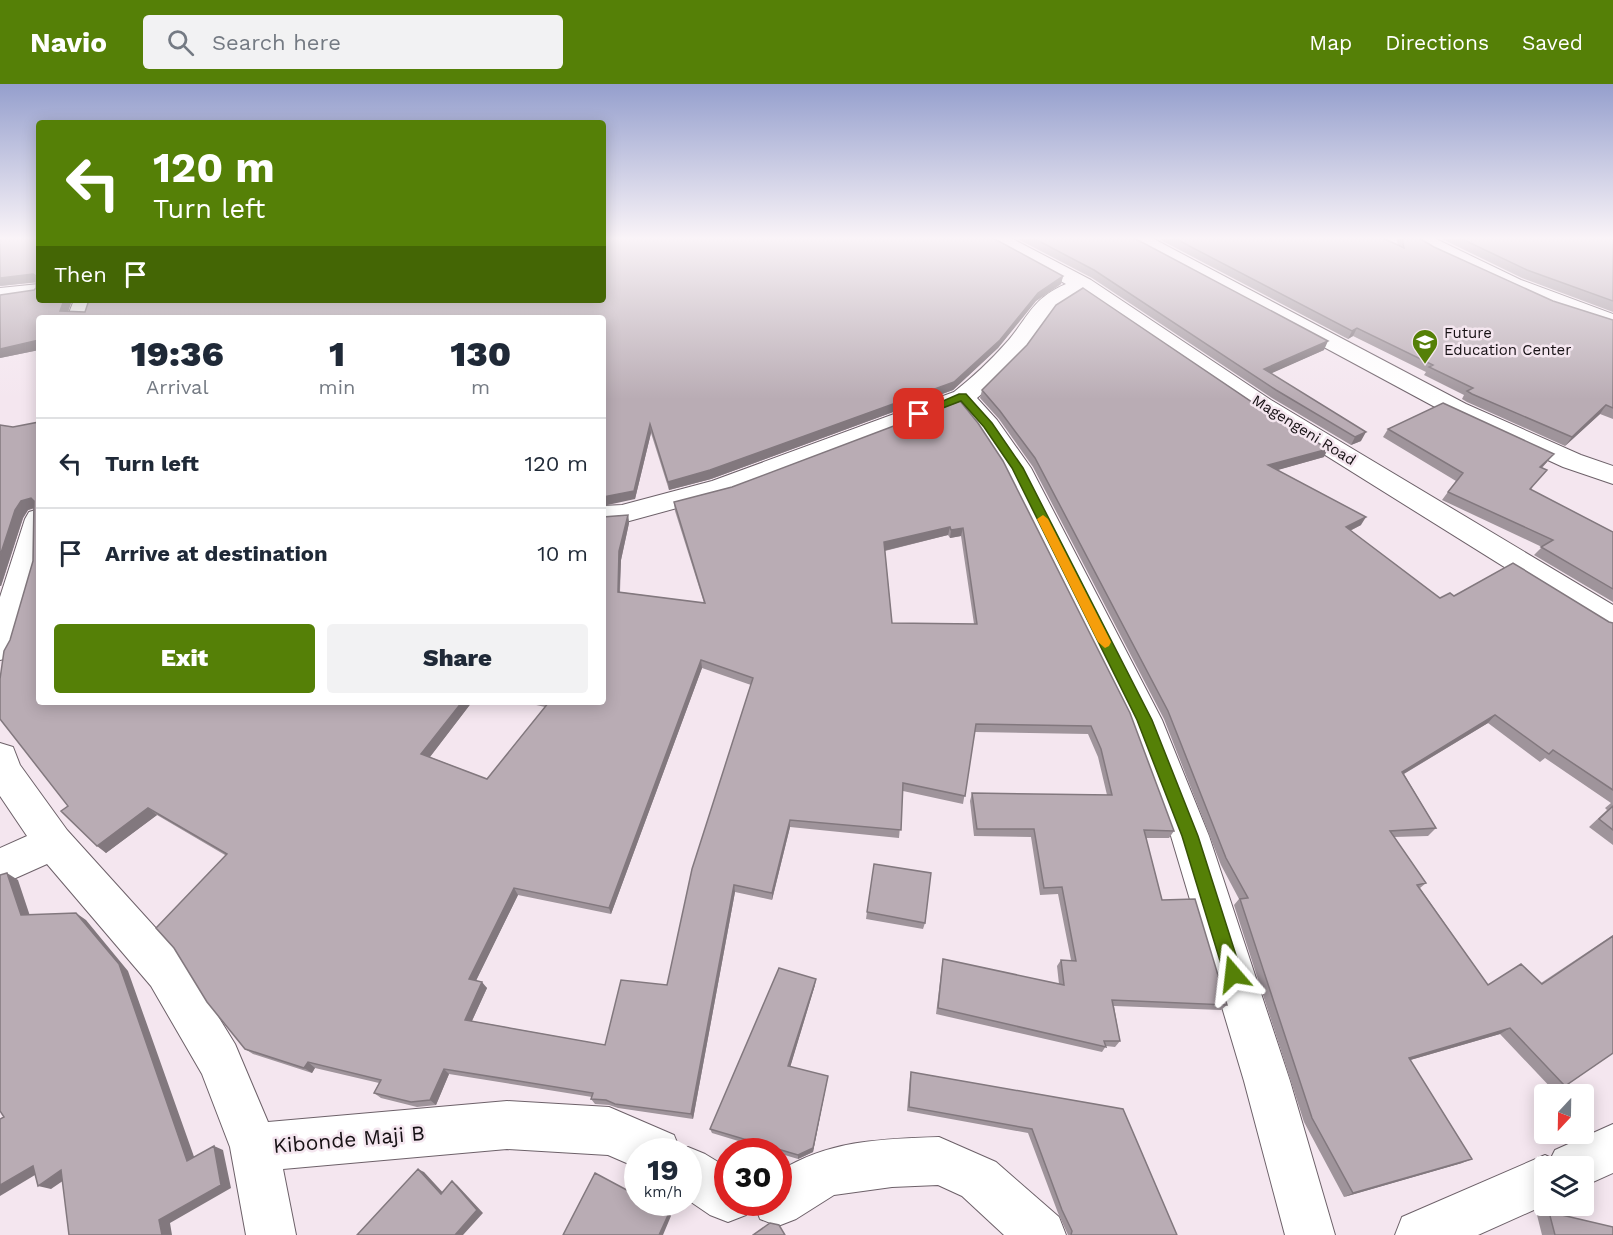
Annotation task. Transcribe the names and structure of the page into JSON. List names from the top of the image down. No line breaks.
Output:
{"streets":{"street":["Magengeni Road","Kibonde Maji B"]},"places":{"school or university":["Future Education Center"]},"north":"bottom","page":{"header":"Navio","search":"Search here","nav":["Map","Directions","Saved"],"turn":["120 m","Turn left"],"then":"Then","eta":["19:36","Arrival","1","min","130","m"],"list":[{"name":"Turn left","value":"120 m"},{"name":"Arrive at destination","value":"10 m"}],"buttons":["Exit","Share"],"speed":"19 km/h","limit":"30"}}
